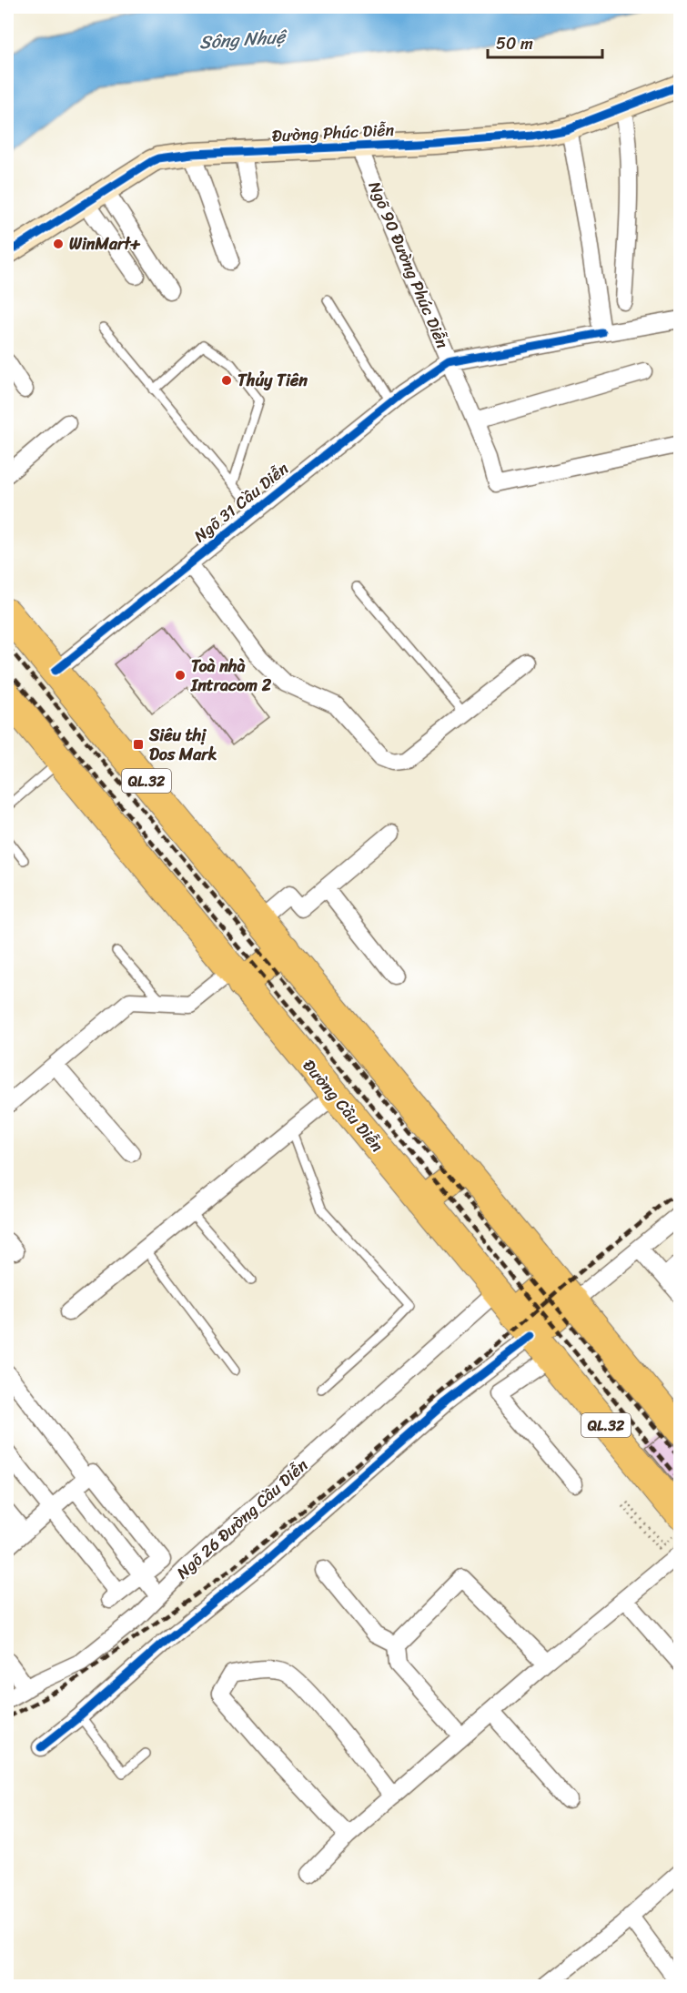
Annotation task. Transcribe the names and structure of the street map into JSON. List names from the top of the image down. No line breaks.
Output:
{"streets":{"highway":["QL.32","Đường Cầu Diễn"],"street":["Đường Phúc Diễn","Ngõ 90 Đường Phúc Diễn","Ngõ 31 Cầu Diễn","Ngõ 26 Đường Cầu Diễn"]},"crossings":[["Đường Phúc Diễn","Ngõ 90 Đường Phúc Diễn"],["Ngõ 90 Đường Phúc Diễn","Ngõ 31 Cầu Diễn"],["Ngõ 31 Cầu Diễn","QL.32"],["Đường Cầu Diễn","Ngõ 26 Đường Cầu Diễn"]],"water":["Sông Nhuệ"],"places":{"other":["WinMart+","Thủy Tiên","Toà nhà Intracom 2"],"transit":["Siêu thị Dos Mark"]},"scale_bar":"50 m"}
